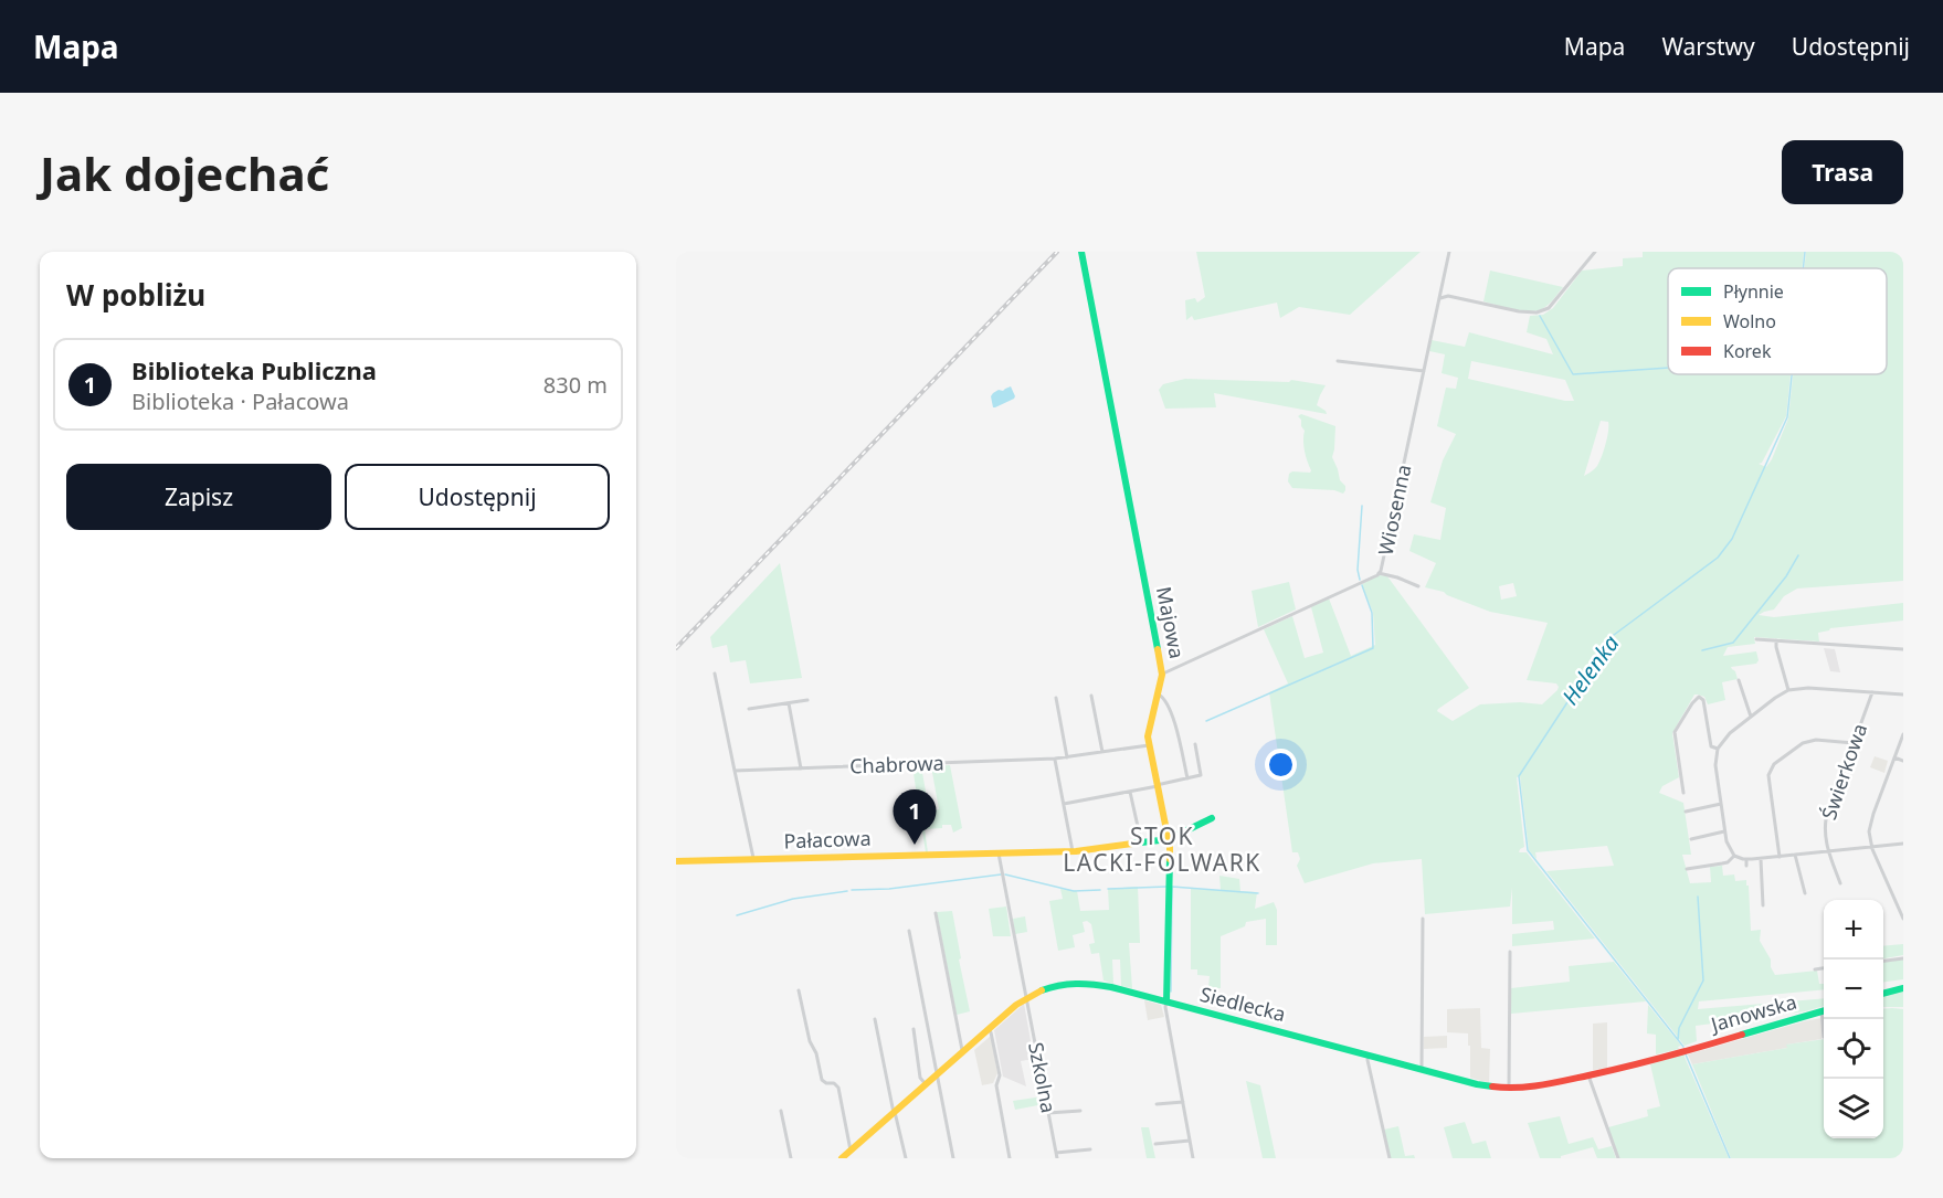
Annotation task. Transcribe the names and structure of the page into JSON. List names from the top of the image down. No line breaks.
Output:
{"streets":{"street":["Wiosenna","Majowa","Chabrowa","Świerkowa","Pałacowa","Siedlecka","Janowska","Szkolna"]},"crossings":[["Wiosenna","Majowa"],["Majowa","Chabrowa"],["Majowa","Pałacowa"],["Majowa","Siedlecka"],["Pałacowa","Szkolna"],["Siedlecka","Janowska"],["Siedlecka","Szkolna"]],"districts":["STOK LACKI-FOLWARK"],"water":["Helenka"],"legend":["Płynnie","Wolno","Korek"],"page":{"header":"Mapa","nav":["Mapa","Warstwy","Udostępnij"],"buttons":["Trasa",["Zapisz","Udostępnij"]],"title":"Jak dojechać","heading":"W pobliżu","list":[{"mark":"1","name":"Biblioteka Publiczna","note":"Biblioteka · Pałacowa","value":"830 m"}],"pins":"1","map_buttons":["+","−"]}}
